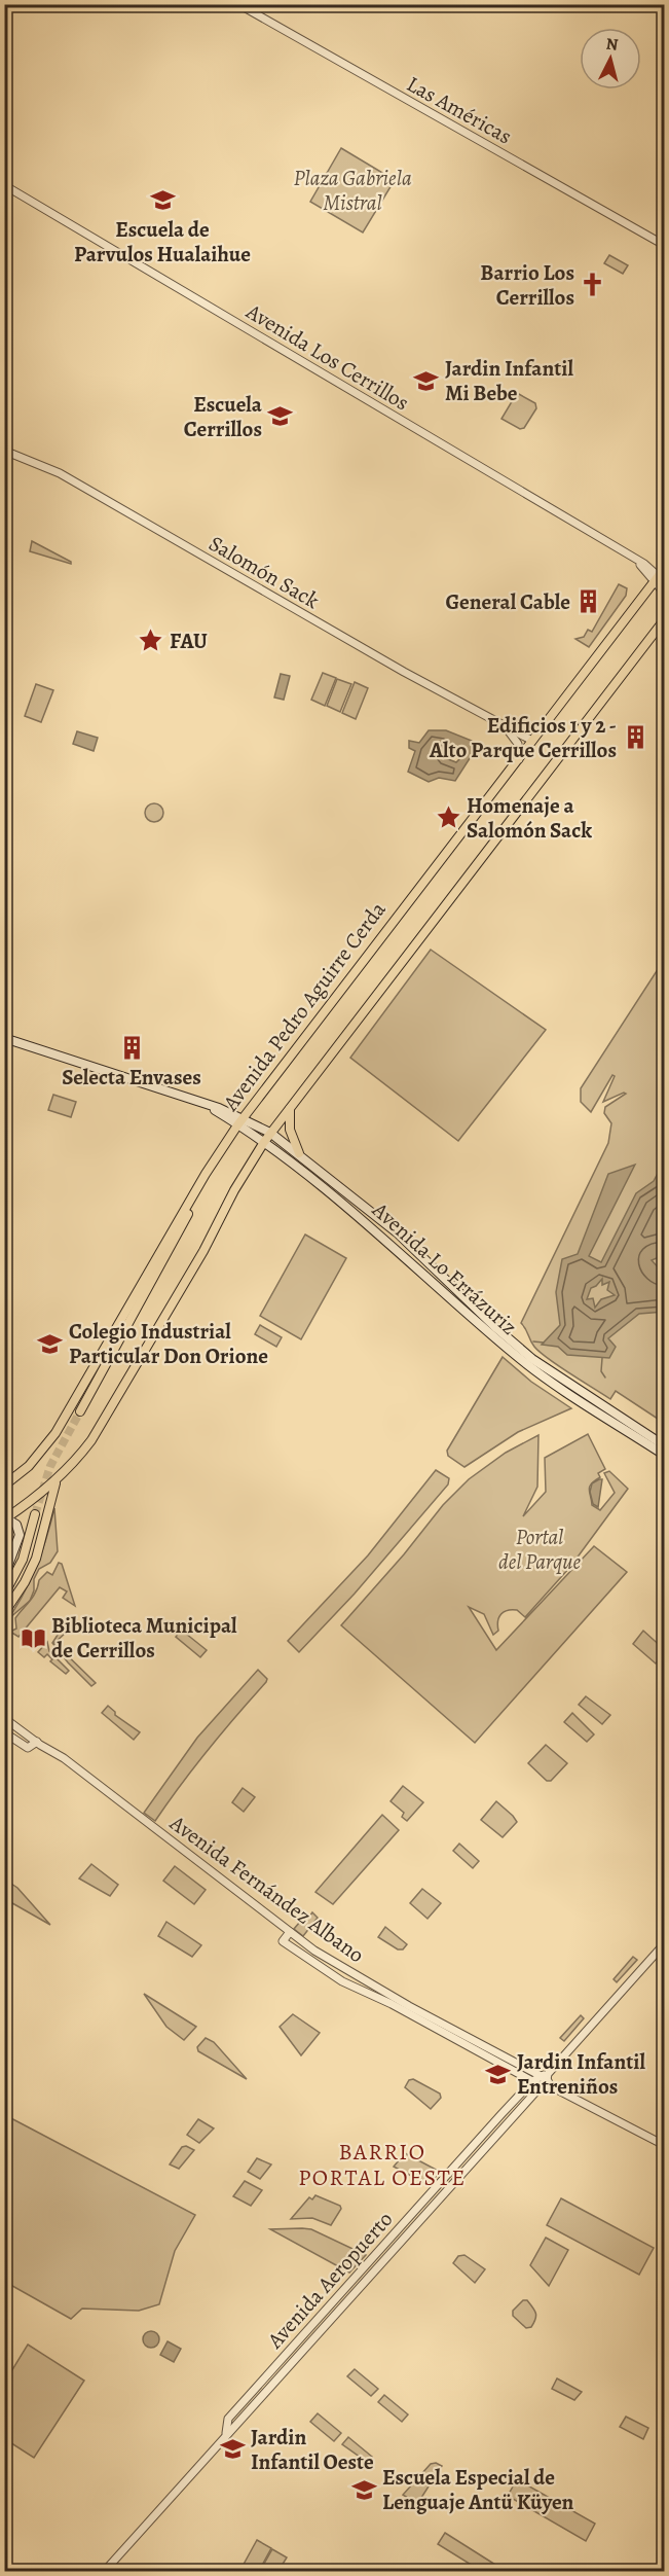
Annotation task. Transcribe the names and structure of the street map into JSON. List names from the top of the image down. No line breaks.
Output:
{"streets":{"main road":["Avenida Pedro Aguirre Cerda","Avenida Lo Errázuriz"],"street":["Las Américas","Avenida Los Cerrillos","Salomón Sack","Avenida Fernández Albano","Avenida Aeropuerto"]},"crossings":[["Avenida Los Cerrillos","Avenida Pedro Aguirre Cerda"],["Salomón Sack","Avenida Pedro Aguirre Cerda"],["Avenida Pedro Aguirre Cerda","Avenida Lo Errázuriz"],["Avenida Fernández Albano","Avenida Aeropuerto"]],"districts":["BARRIO PORTAL OESTE"],"parks":["Plaza Gabriela Mistral","Portal del Parque"],"places":{"school or university":["Escuela de Parvulos Hualaihue","Jardin Infantil Mi Bebe","Escuela Cerrillos","Colegio Industrial Particular Don Orione","Jardin Infantil Entreniños","Jardin Infantil Oeste","Escuela Especial de Lenguaje Antü Küyen"],"church":["Barrio Los Cerrillos"],"building":["General Cable","Edificios 1 y 2 - Alto Parque Cerrillos","Selecta Envases"],"place":["FAU","Homenaje a Salomón Sack"],"library":["Biblioteca Municipal de Cerrillos"]},"north":"top"}
